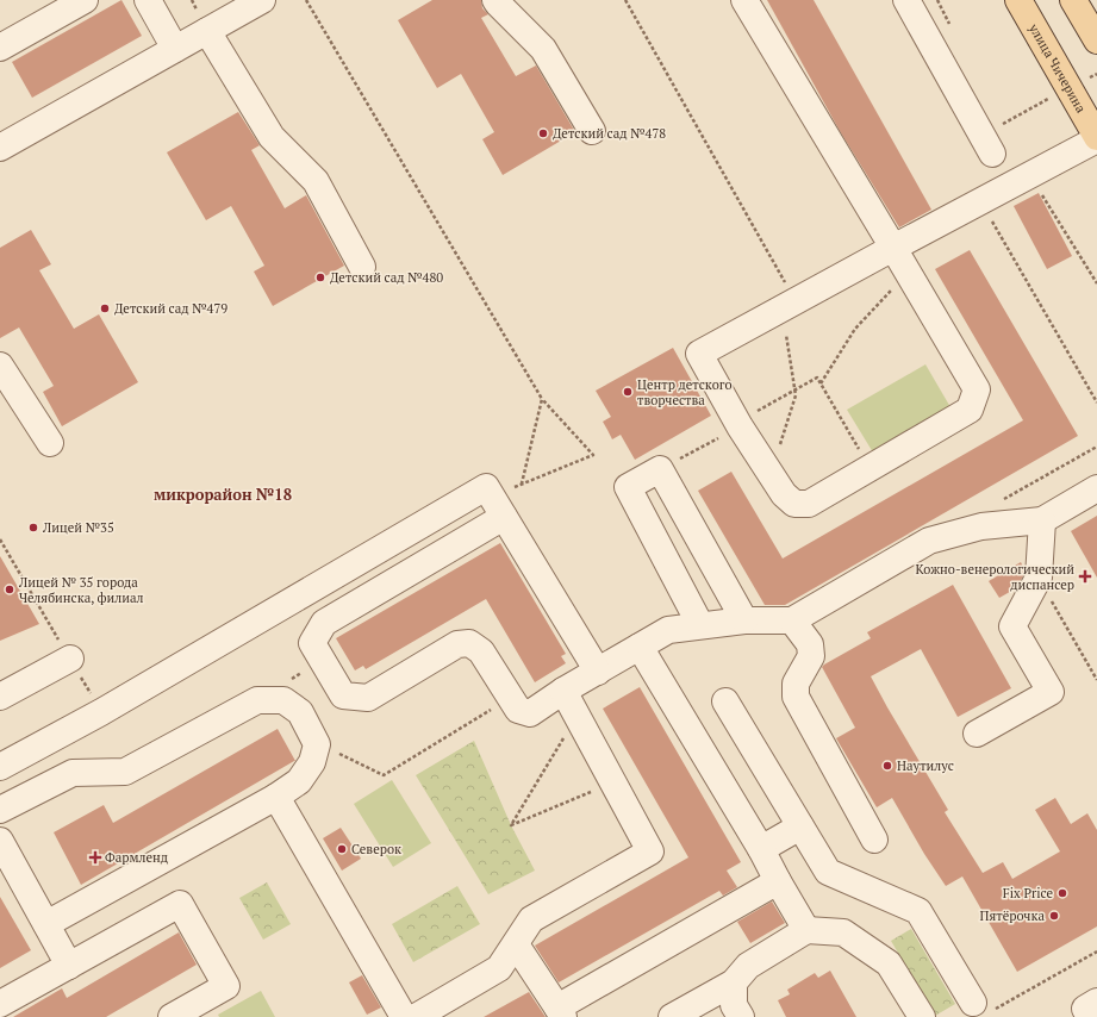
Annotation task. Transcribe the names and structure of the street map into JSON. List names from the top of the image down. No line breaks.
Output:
{"streets":{"main road":["улица Чичерина"]},"districts":["микрорайон №18"],"places":{"other":["Детский сад №478","Детский сад №480","Детский сад №479","Центр детского творчества","Лицей №35","Лицей № 35 города Челябинска, филиал","Наутилус","Северок","Fix Price","Пятёрочка"],"health":["Кожно-венерологический диспансер","Фармленд"]}}
